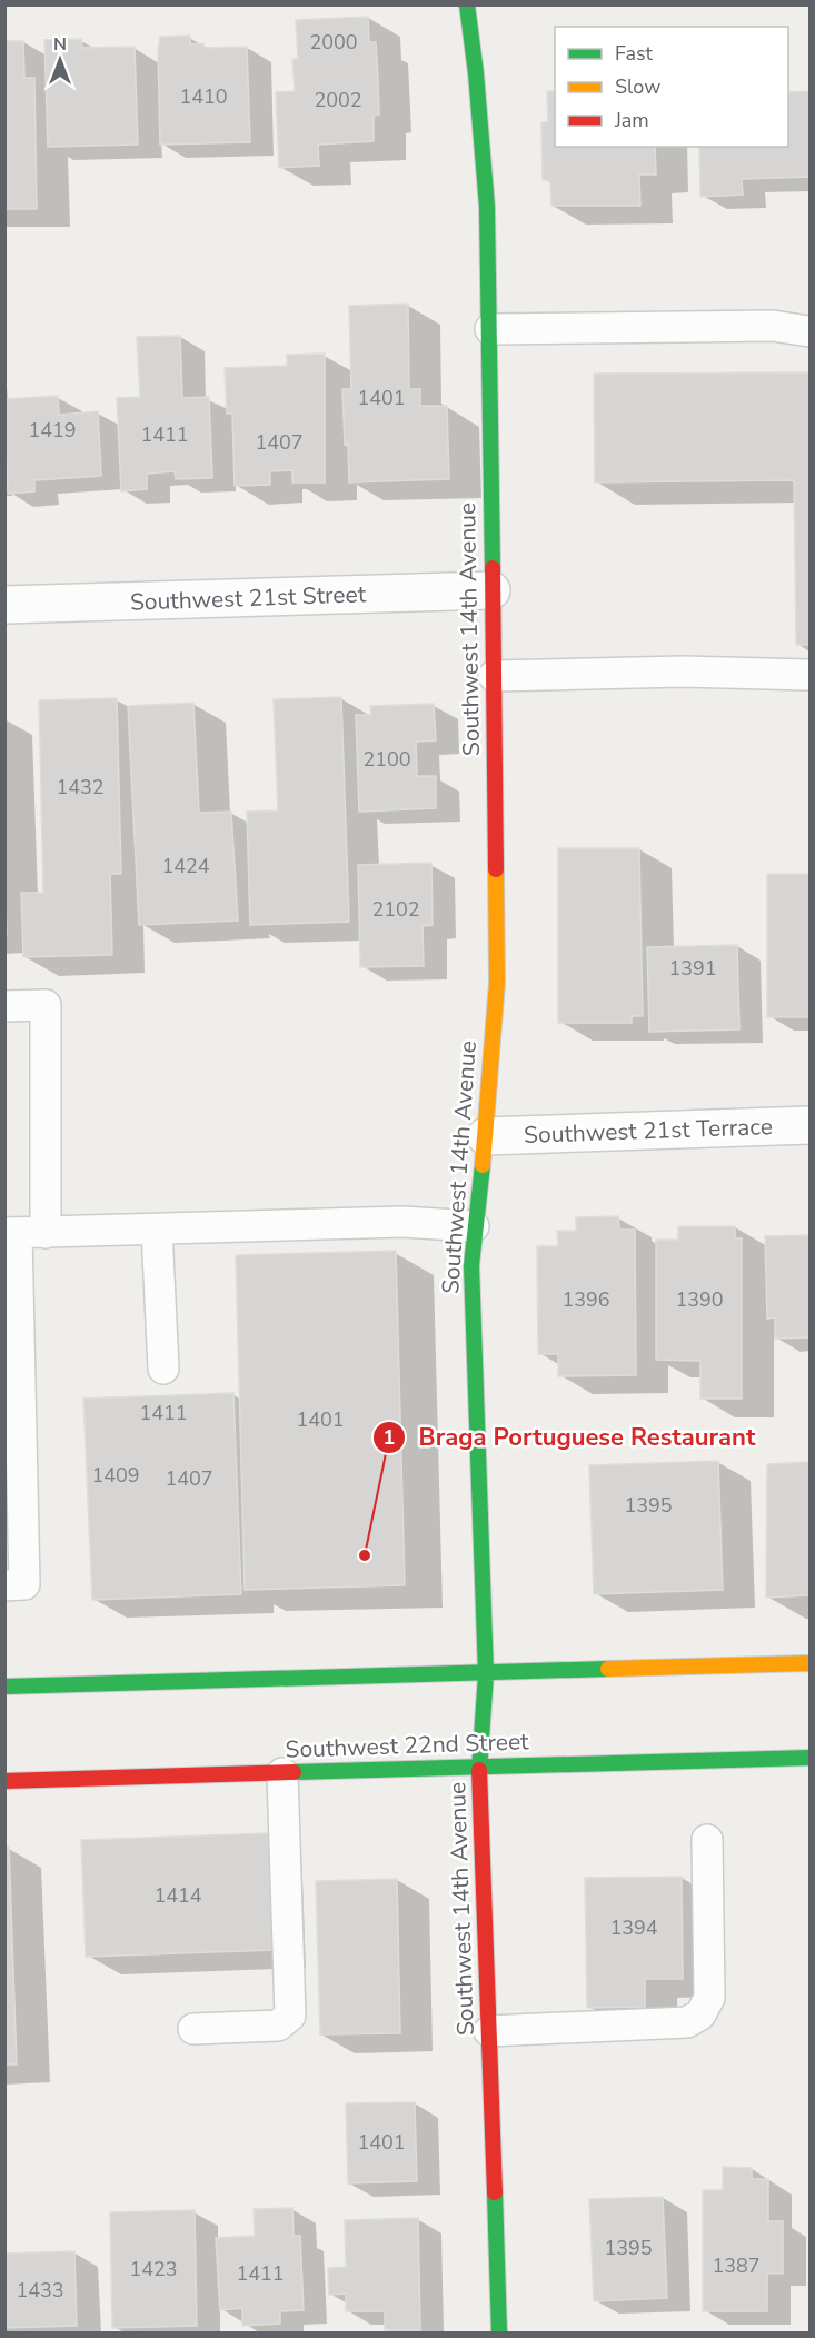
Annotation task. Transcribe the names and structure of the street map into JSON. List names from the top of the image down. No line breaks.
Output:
{"streets":{"street":["Southwest 21st Street","Southwest 14th Avenue","Southwest 21st Terrace","Southwest 22nd Street"]},"crossings":[["Southwest 21st Street","Southwest 14th Avenue"],["Southwest 14th Avenue","Southwest 21st Terrace"],["Southwest 14th Avenue","Southwest 22nd Street"]],"places":["Braga Portuguese Restaurant"],"house_numbers":["2000","1410","2002","1401","1419","1411","1407","2100","1432","1424","2102","1391","1396","1390","1411","1401","1409","1407","1395","1414","1394","1401","1395","1387","1423","1411","1433"],"legend":["Fast","Slow","Jam"],"north":"top"}
